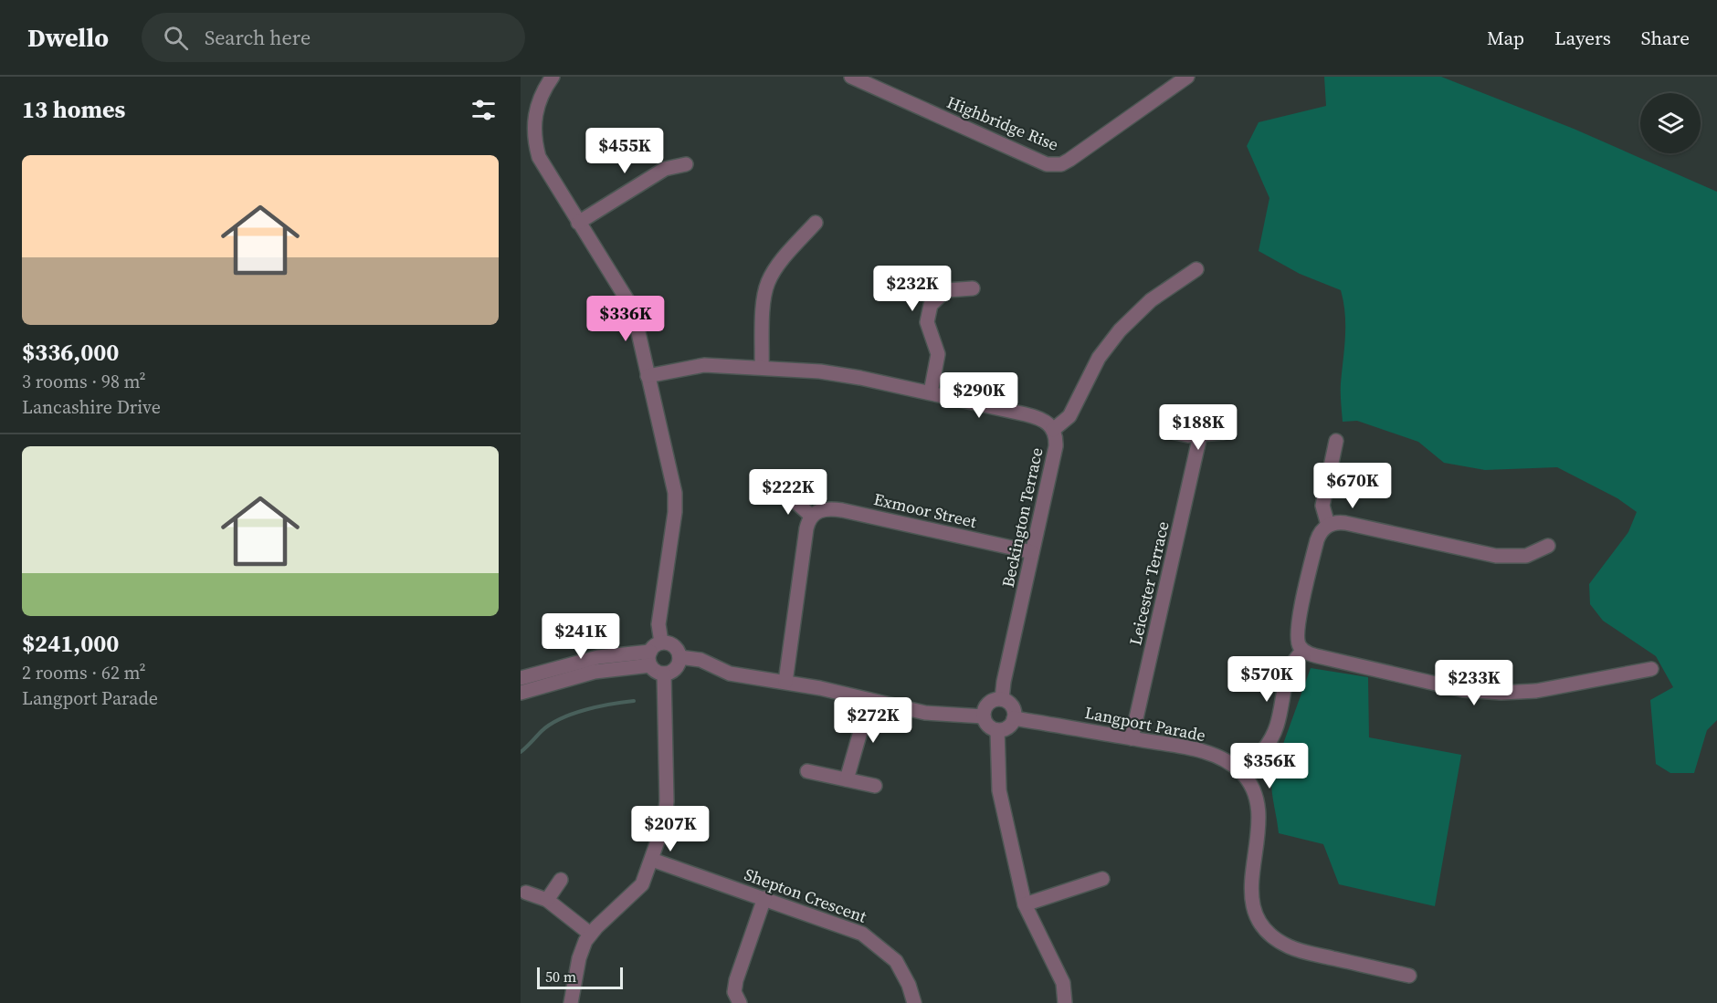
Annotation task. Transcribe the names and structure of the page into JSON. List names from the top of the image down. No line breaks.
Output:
{"streets":{"street":["Highbridge Rise","Exmoor Street","Beckington Terrace","Leicester Terrace","Langport Parade","Shepton Crescent"]},"crossings":[["Exmoor Street","Beckington Terrace"],["Beckington Terrace","Langport Parade"],["Leicester Terrace","Langport Parade"]],"scale_bar":"50 m","page":{"header":"Dwello","search":"Search here","nav":["Map","Layers","Share"],"heading":"13 homes","price":["$455K","$232K","$336K","$290K","$188K","$670K","$222K","$241K","$570K","$233K","$272K","$356K","$207K"],"list":[{"name":"$336,000","note":"3 rooms · 98 m² · Lancashire Drive"},{"name":"$241,000","note":"2 rooms · 62 m² · Langport Parade"}],"scale":"50 m"}}
